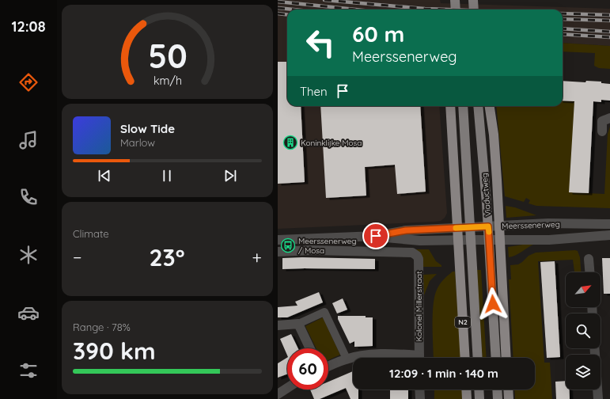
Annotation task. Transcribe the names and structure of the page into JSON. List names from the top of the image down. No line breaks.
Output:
{"streets":{"highway":["N2"],"main road":["Viaductweg"],"street":["Meerssenerweg","Kolonel Millerstraat"]},"crossings":[["Viaductweg","Meerssenerweg"]],"places":{"building":["Koninklijke Mosa"],"bus stop":["Meerssenerweg / Mosa"]},"north":"top right","page":{"tabs":"12:08","turn":["60 m","Meerssenerweg"],"then":"Then","song":["Slow Tide","Marlow"],"tile":["Climate",["Range · 78%","390 km"]],"heat":["−","23°","+"],"limit":"60","trip":"12:09 · 1 min · 140 m","gauge":["50","km/h"]}}
